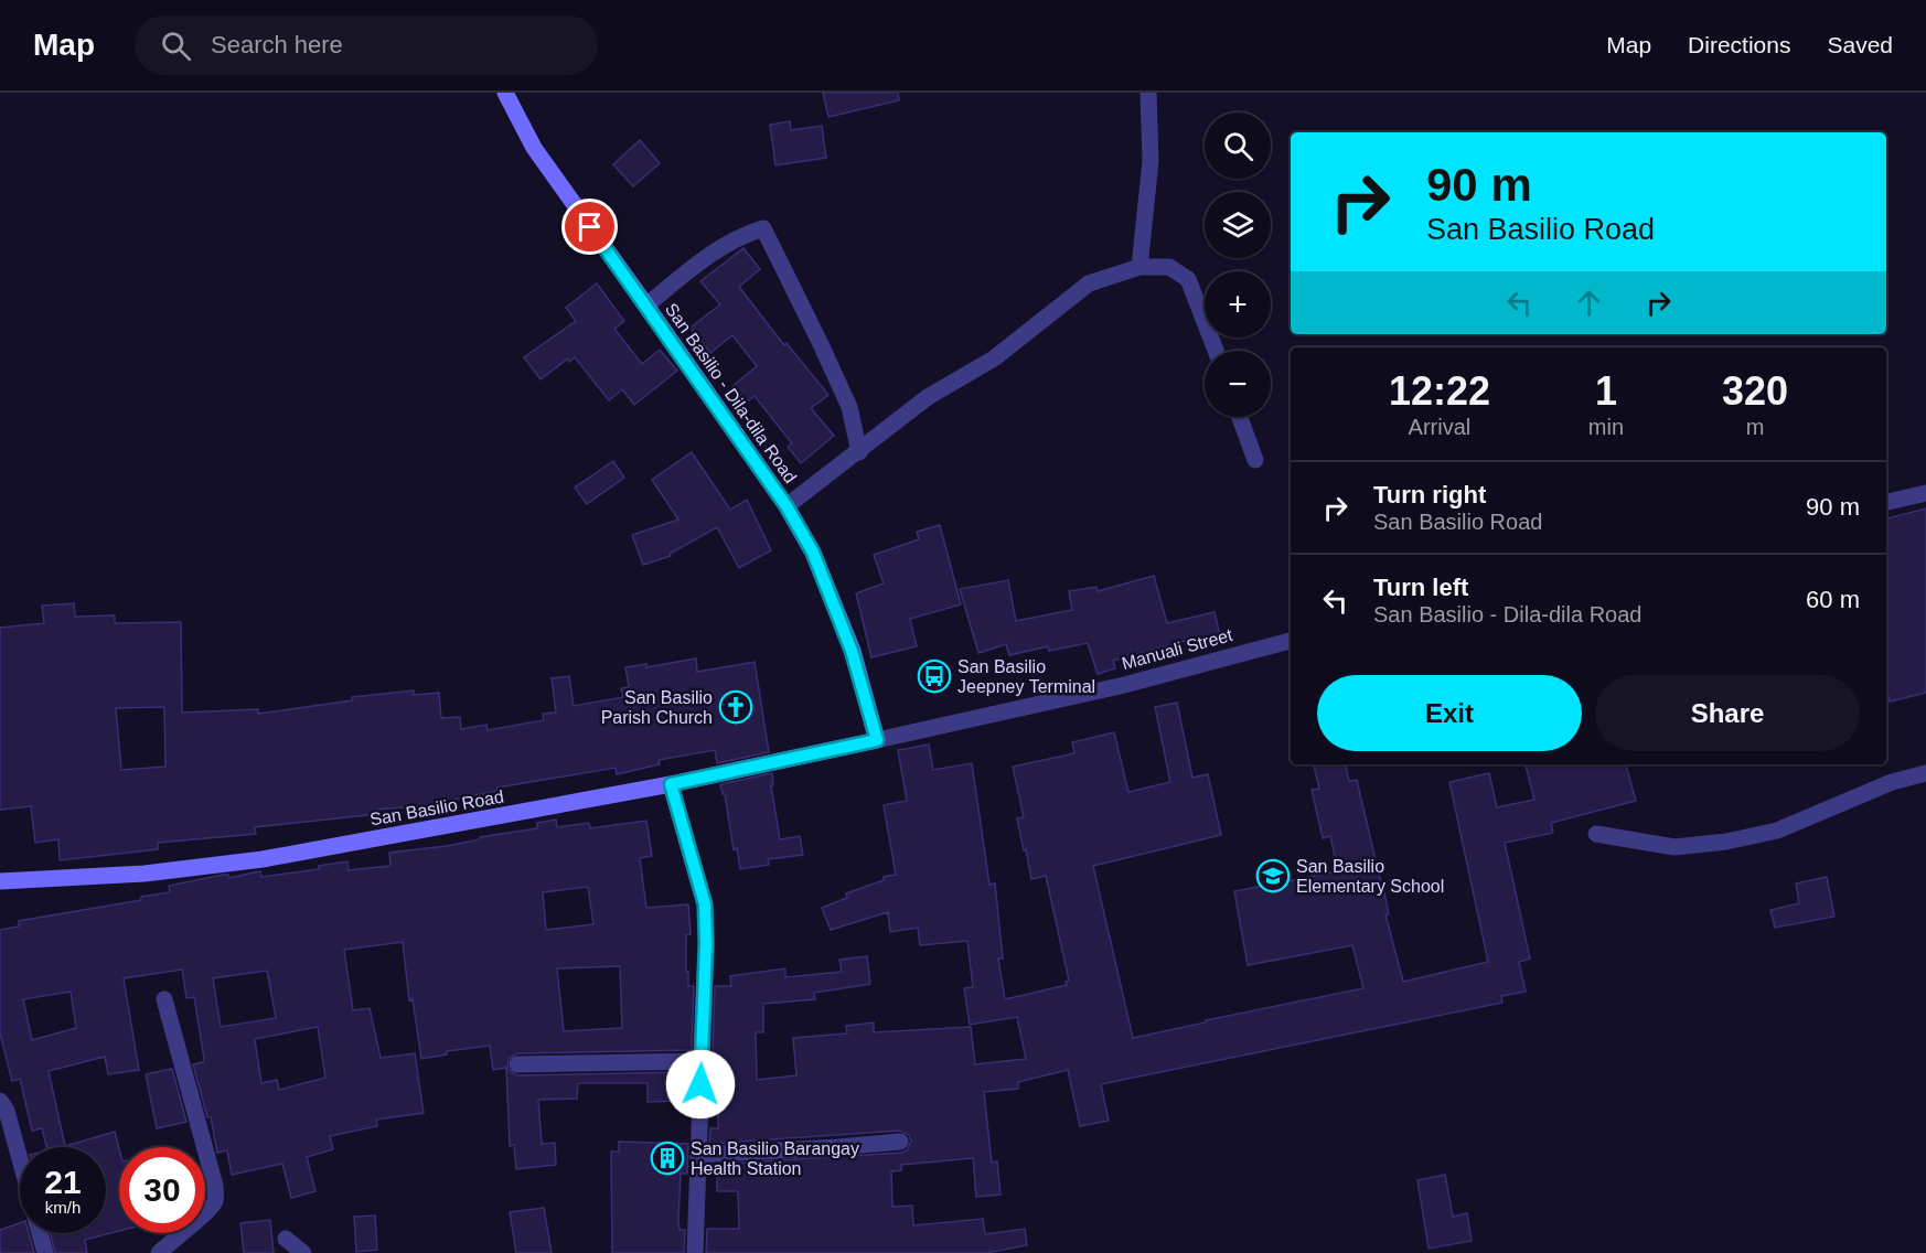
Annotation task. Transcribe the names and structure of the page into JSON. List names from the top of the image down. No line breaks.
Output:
{"streets":{"street":["San Basilio - Dila-dila Road","Manuali Street","San Basilio Road"]},"crossings":[["San Basilio - Dila-dila Road","Manuali Street"],["San Basilio - Dila-dila Road","San Basilio Road"],["Manuali Street","San Basilio Road"]],"places":{"bus stop":["San Basilio Jeepney Terminal"],"church":["San Basilio Parish Church"],"school or university":["San Basilio Elementary School"],"building":["San Basilio Barangay Health Station"]},"page":{"header":"Map","search":"Search here","nav":["Map","Directions","Saved"],"map_buttons":["+","−"],"turn":["90 m","San Basilio Road"],"eta":["12:22","Arrival","1","min","320","m"],"list":[{"name":"Turn right","note":"San Basilio Road","value":"90 m"},{"name":"Turn left","note":"San Basilio - Dila-dila Road","value":"60 m"}],"buttons":["Exit","Share"],"speed":"21 km/h","limit":"30"}}
